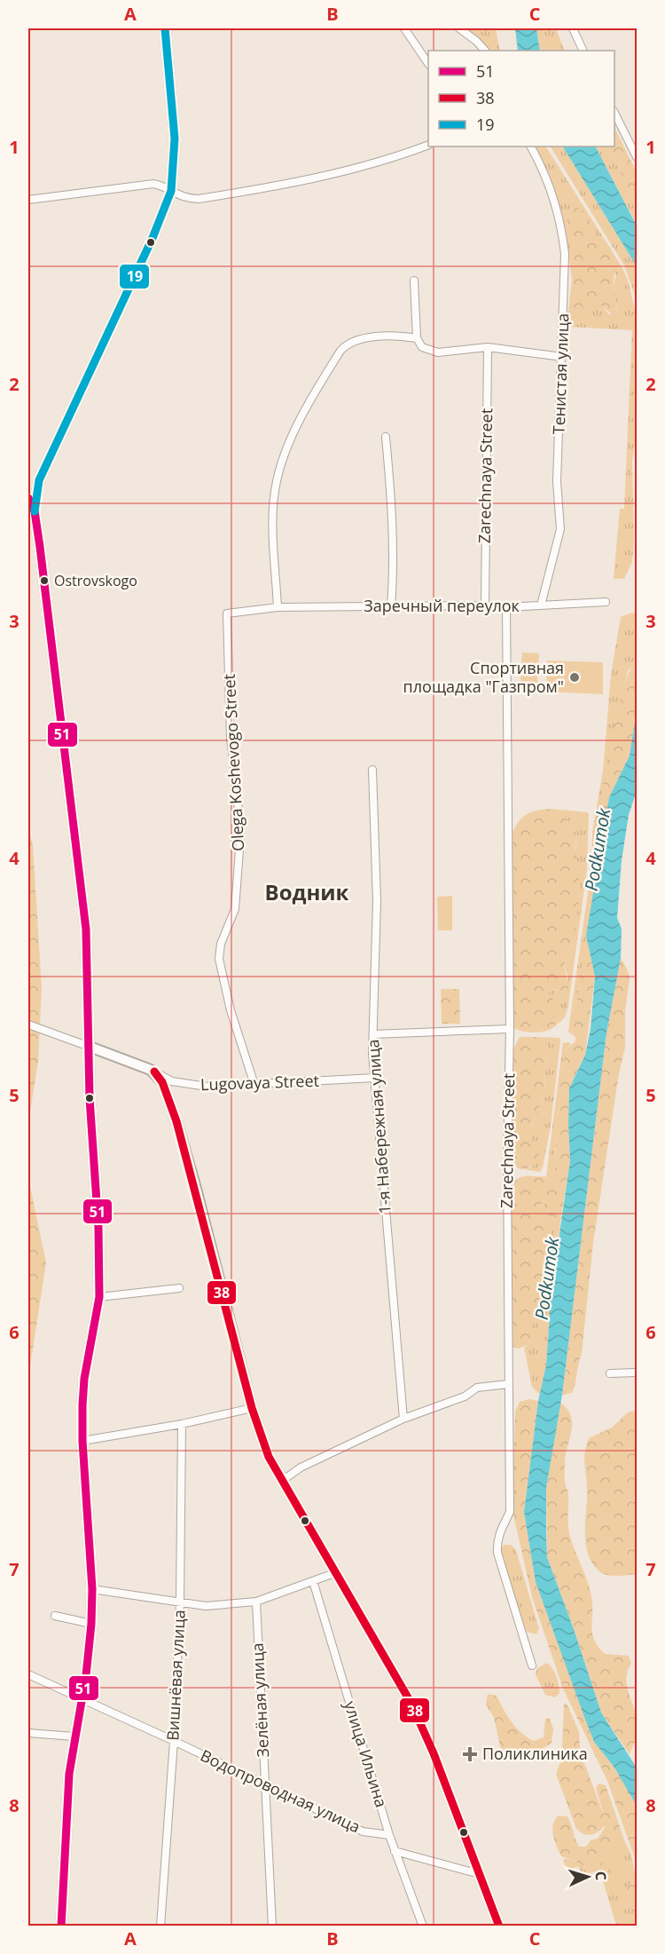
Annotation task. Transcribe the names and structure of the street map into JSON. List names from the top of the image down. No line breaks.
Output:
{"streets":{"street":["Тенистая улица","Zarechnaya Street","Заречный переулок","Olega Koshevogo Street","Lugovaya Street","1-я Набережная улица","Вишнёвая улица","Зелёная улица","улица Ильина","Водопроводная улица"]},"crossings":[["Тенистая улица","Заречный переулок"],["Zarechnaya Street","Заречный переулок"],["Заречный переулок","Olega Koshevogo Street"],["Olega Koshevogo Street","Lugovaya Street"],["Lugovaya Street","1-я Набережная улица"],["Вишнёвая улица","Водопроводная улица"],["Зелёная улица","Водопроводная улица"],["улица Ильина","Водопроводная улица"]],"districts":["Водник"],"water":["Podkumok"],"places":{"other":["Ostrovskogo","Спортивная площадка \"Газпром\""],"health":["Поликлиника"]},"lines":["transit line 19","transit line 51","transit line 38"],"legend":["51","38","19"],"north":"right","grid":{"columns":["A","B","C"],"rows":["1","2","3","4","5","6","7","8"]}}
